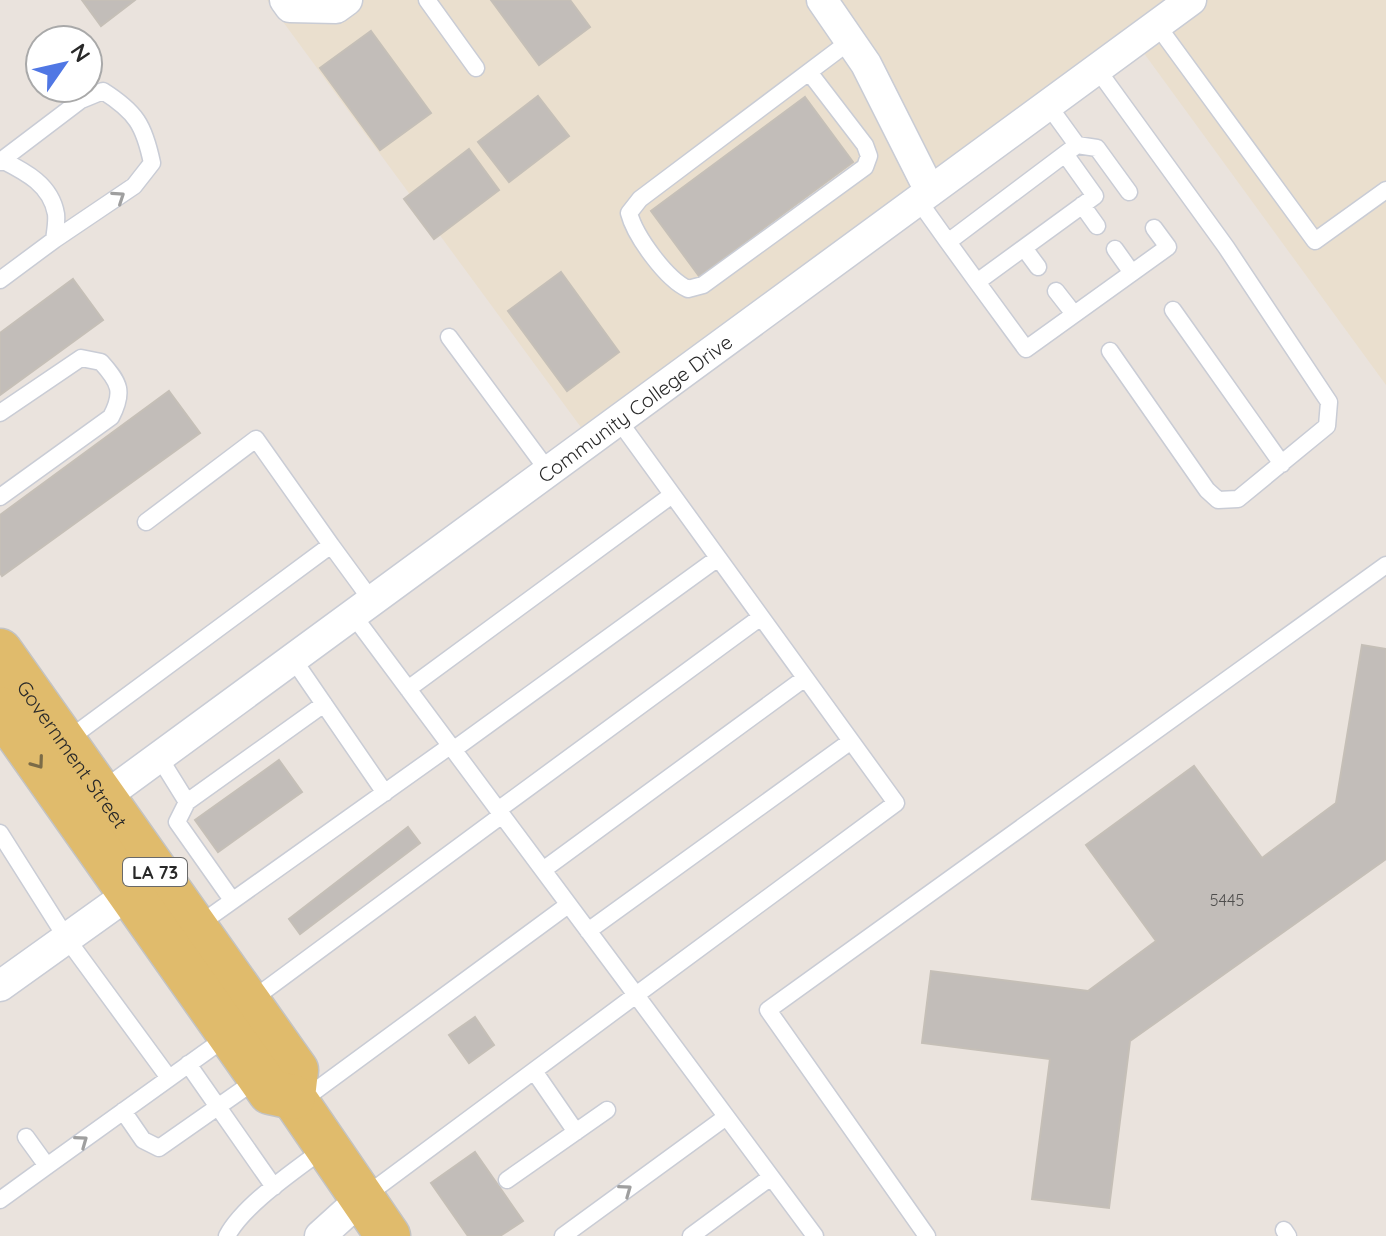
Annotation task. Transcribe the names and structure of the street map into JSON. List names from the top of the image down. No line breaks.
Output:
{"streets":{"main road":["Government Street","LA 73"],"street":["Community College Drive"]},"crossings":[["Community College Drive","Government Street"]],"house_numbers":["5445"],"north":"top right"}
